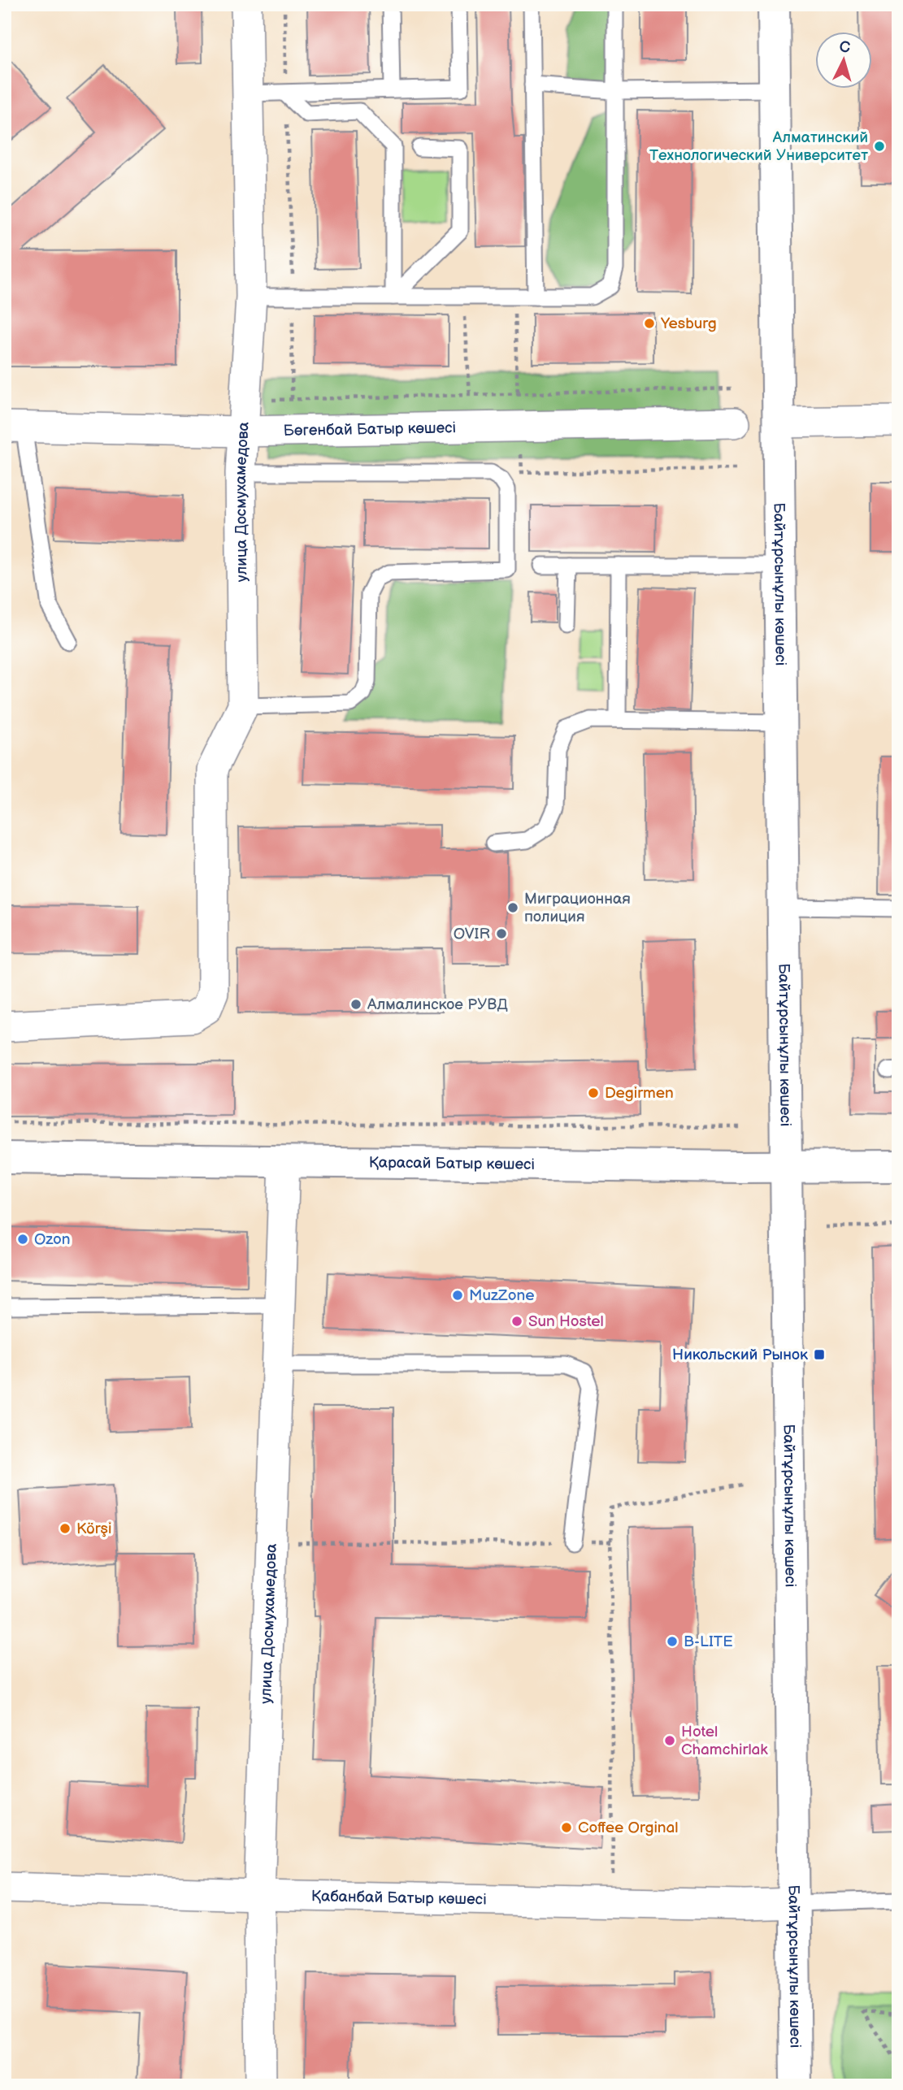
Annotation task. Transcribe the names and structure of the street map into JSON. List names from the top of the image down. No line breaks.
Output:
{"streets":{"main road":["Байтұрсынұлы көшесі","Қарасай Батыр көшесі"],"street":["Бөгенбай Батыр көшесі","улица Досмухамедова","Қабанбай Батыр көшесі"]},"crossings":[["Бөгенбай Батыр көшесі","улица Досмухамедова"],["улица Досмухамедова","Қарасай Батыр көшесі"],["улица Досмухамедова","Қабанбай Батыр көшесі"],["Байтұрсынұлы көшесі","Қарасай Батыр көшесі"],["Байтұрсынұлы көшесі","Қабанбай Батыр көшесі"]],"places":{"other":["Алматинский Технологический Университет","Yesburg","Миграционная полиция","OVIR","Алмалинское РУВД","Degirmen","Ozon","MuzZone","Sun Hostel","Körşi","B-LITE","Hotel Chamchirlak","Coffee Orginal"],"transit":["Никольский Рынок"]},"north":"top"}
